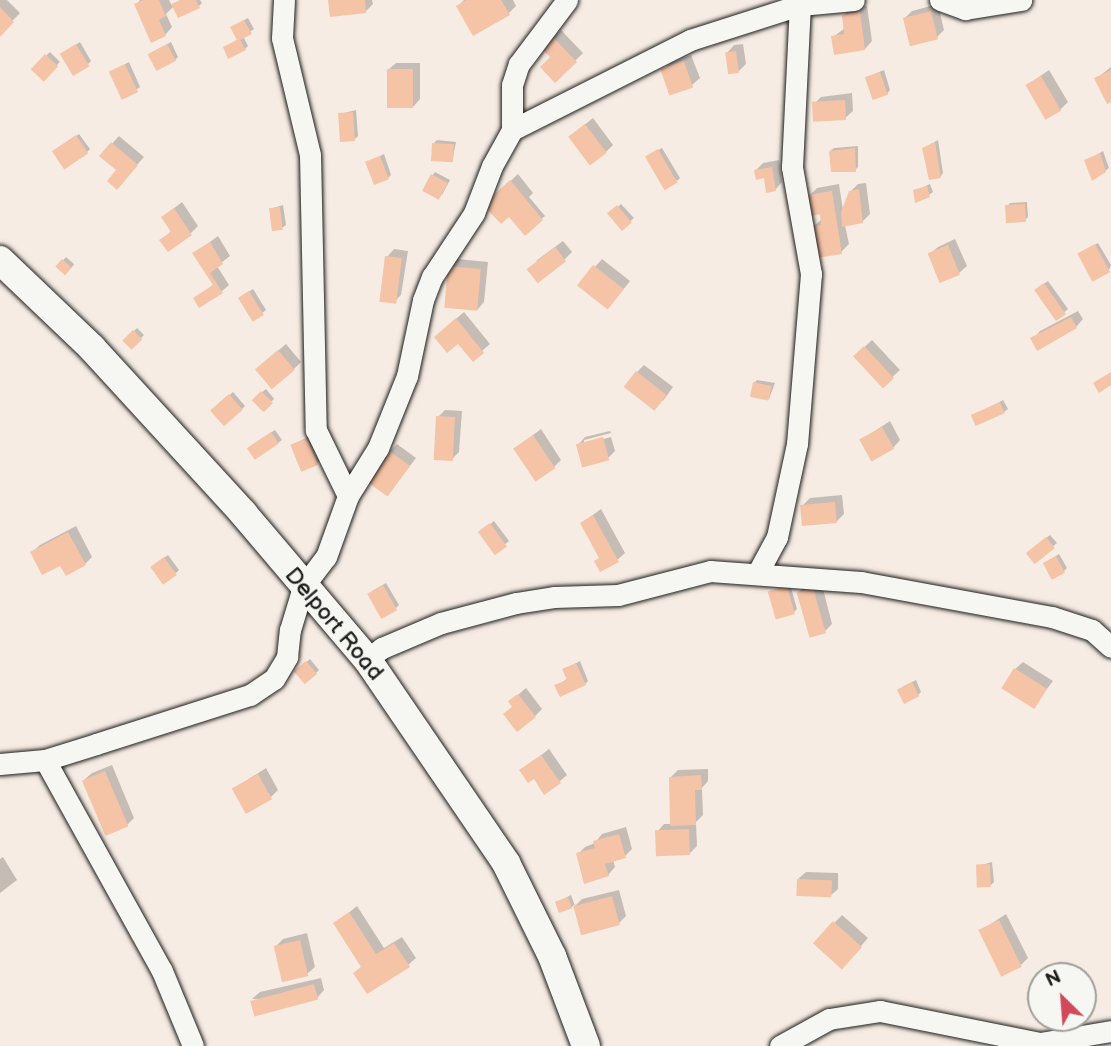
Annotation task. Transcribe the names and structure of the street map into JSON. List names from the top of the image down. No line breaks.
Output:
{"streets":{"street":["Delport Road"]},"north":"top left"}
